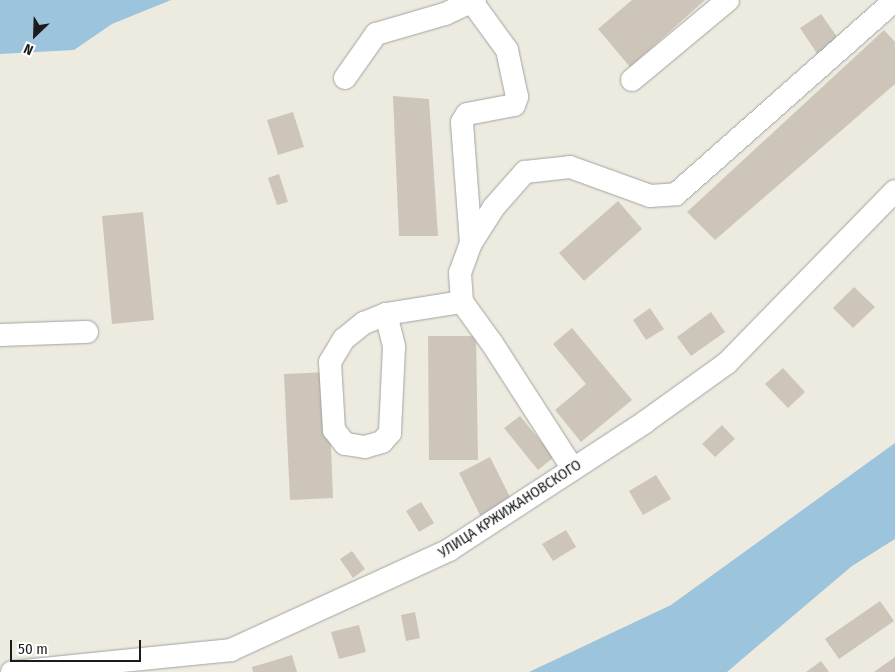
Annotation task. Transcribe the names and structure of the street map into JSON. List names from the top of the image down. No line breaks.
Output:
{"streets":{"street":["УЛИЦА КРЖИЖАНОВСКОГО"]},"scale_bar":"50 m","north":"bottom left"}
